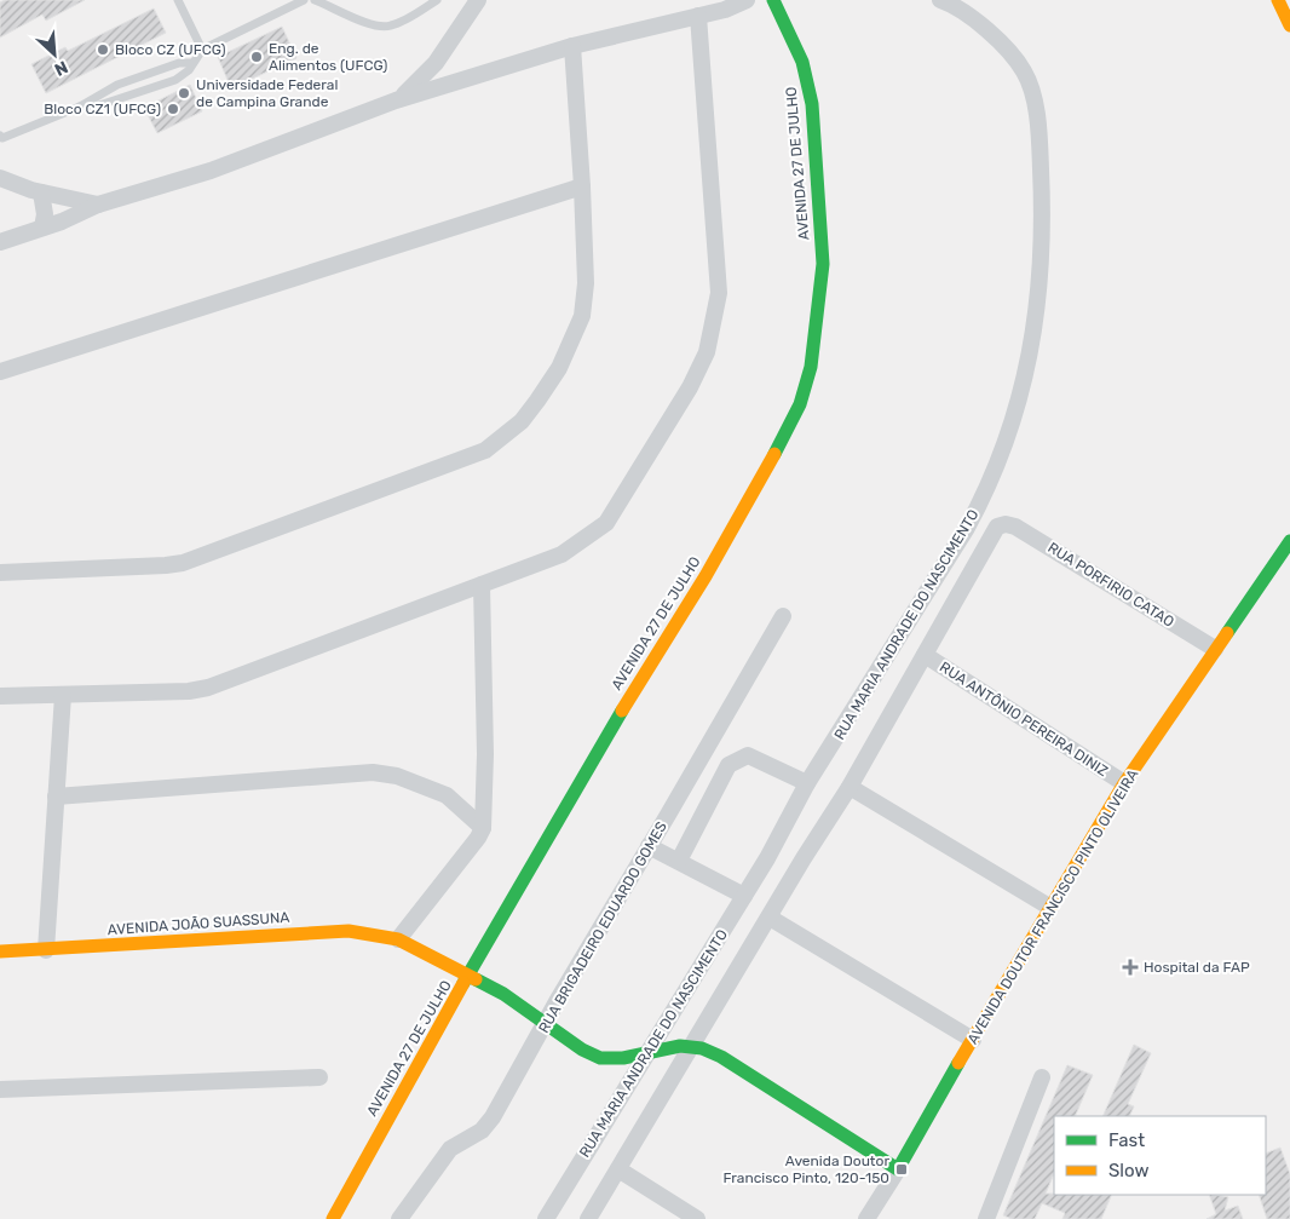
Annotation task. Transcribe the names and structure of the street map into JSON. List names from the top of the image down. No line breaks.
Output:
{"streets":{"street":["AVENIDA 27 DE JULHO","RUA PORFIRIO CATAO","RUA MARIA ANDRADE DO NASCIMENTO","RUA ANTÔNIO PEREIRA DINIZ","AVENIDA DOUTOR FRANCISCO PINTO OLIVEIRA","AVENIDA JOÃO SUASSUNA","RUA BRIGADEIRO EDUARDO GOMES"]},"crossings":[["AVENIDA 27 DE JULHO","AVENIDA JOÃO SUASSUNA"],["RUA PORFIRIO CATAO","RUA MARIA ANDRADE DO NASCIMENTO"],["RUA PORFIRIO CATAO","AVENIDA DOUTOR FRANCISCO PINTO OLIVEIRA"],["RUA MARIA ANDRADE DO NASCIMENTO","RUA ANTÔNIO PEREIRA DINIZ"],["RUA MARIA ANDRADE DO NASCIMENTO","AVENIDA JOÃO SUASSUNA"],["RUA ANTÔNIO PEREIRA DINIZ","AVENIDA DOUTOR FRANCISCO PINTO OLIVEIRA"],["AVENIDA JOÃO SUASSUNA","RUA BRIGADEIRO EDUARDO GOMES"]],"places":{"other":["Bloco CZ (UFCG)","Eng. de Alimentos (UFCG)","Universidade Federal de Campina Grande","Bloco CZ1 (UFCG)"],"health":["Hospital da FAP"],"transit":["Avenida Doutor Francisco Pinto, 120-150"]},"legend":["Fast","Slow"],"north":"bottom right"}
